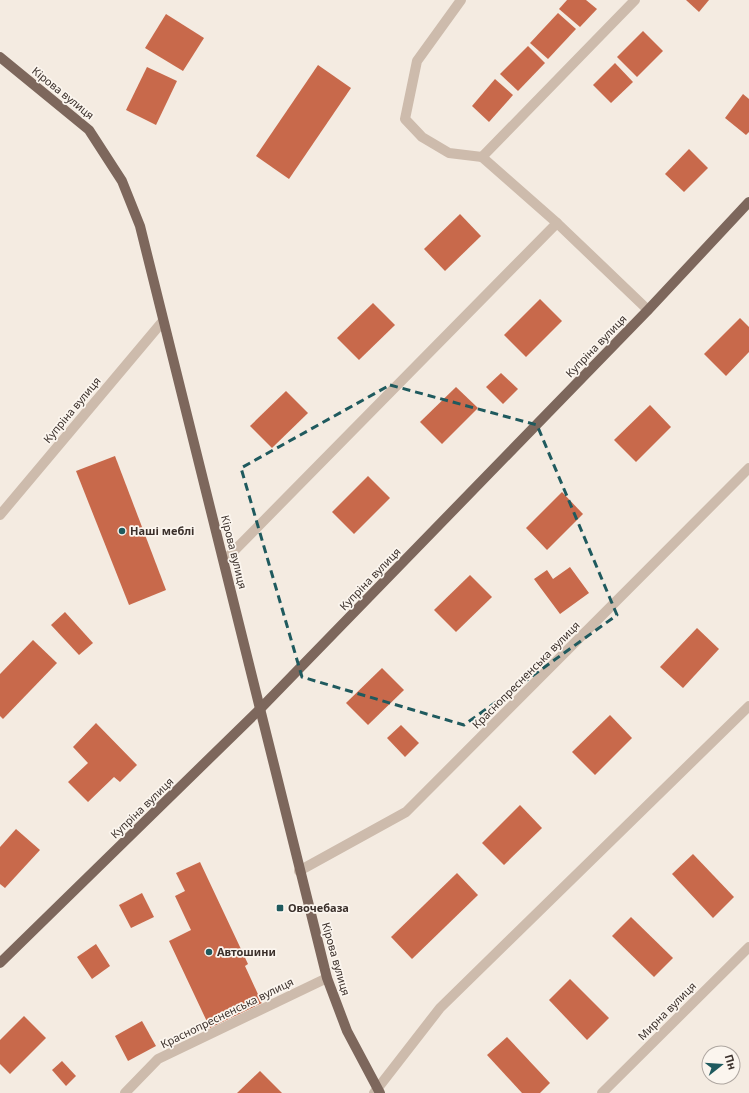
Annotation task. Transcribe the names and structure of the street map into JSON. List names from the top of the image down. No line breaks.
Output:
{"streets":{"main road":["Кірова вулиця","Купріна вулиця"],"street":["Краснопресненська вулиця","Мирна вулиця"]},"crossings":[["Кірова вулиця","Купріна вулиця"],["Кірова вулиця","Краснопресненська вулиця"]],"places":{"other":["Наші меблі","Автошини"],"transit":["Овочебаза"]},"north":"right"}
